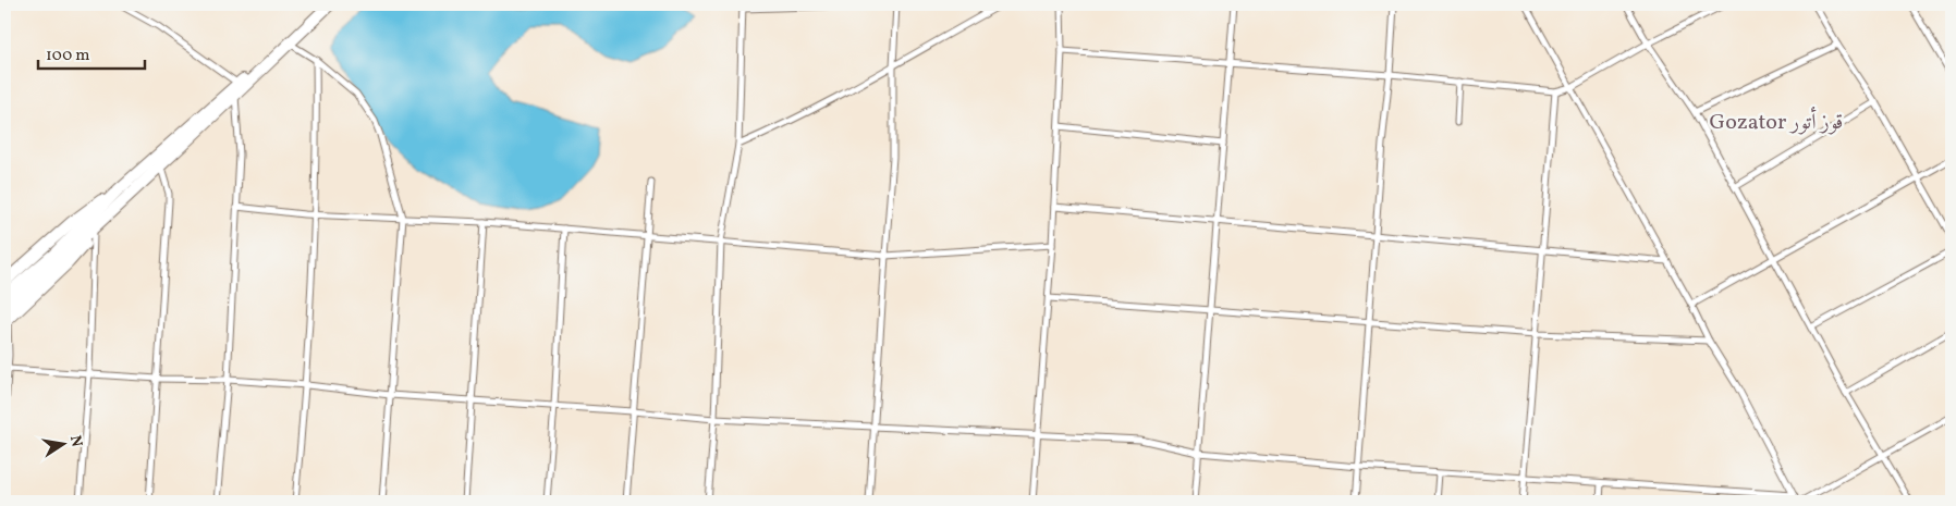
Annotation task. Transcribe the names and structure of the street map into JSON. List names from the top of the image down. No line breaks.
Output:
{"districts":["Gozator قوز أتور"],"scale_bar":"100 m","north":"right"}
